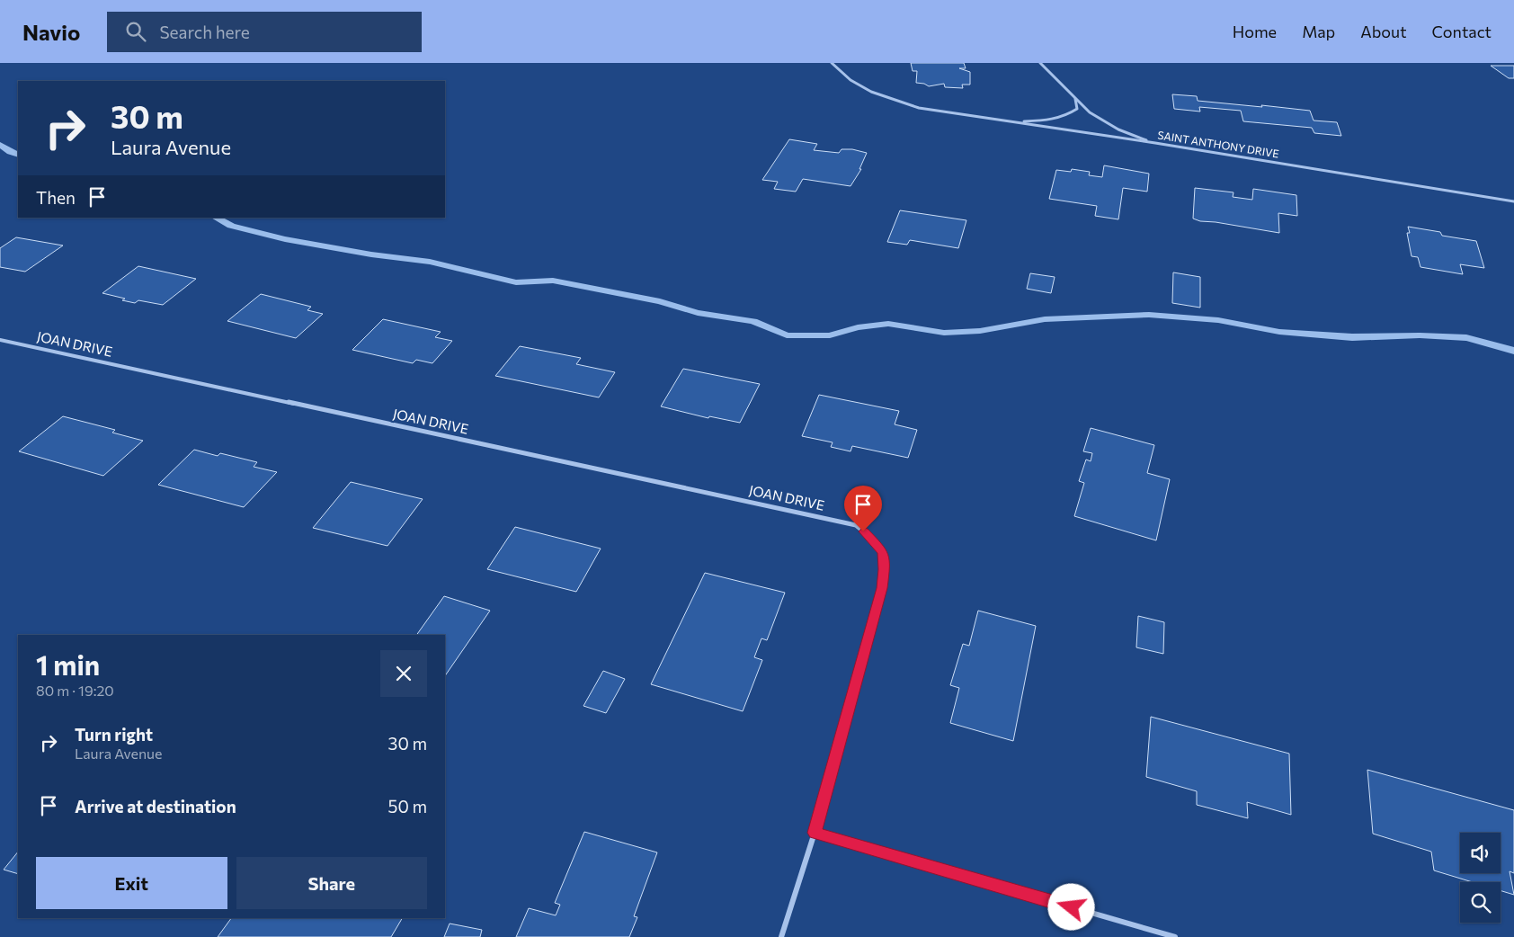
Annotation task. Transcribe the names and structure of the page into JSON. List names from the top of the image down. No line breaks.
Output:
{"streets":{"street":["SAINT ANTHONY DRIVE","JOAN DRIVE"]},"page":{"header":"Navio","search":"Search here","nav":["Home","Map","About","Contact"],"turn":["30 m","Laura Avenue"],"then":"Then","heading":["1 min","80 m · 19:20"],"list":[{"name":"Turn right","note":"Laura Avenue","value":"30 m"},{"name":"Arrive at destination","value":"50 m"}],"buttons":["Exit","Share"]}}
